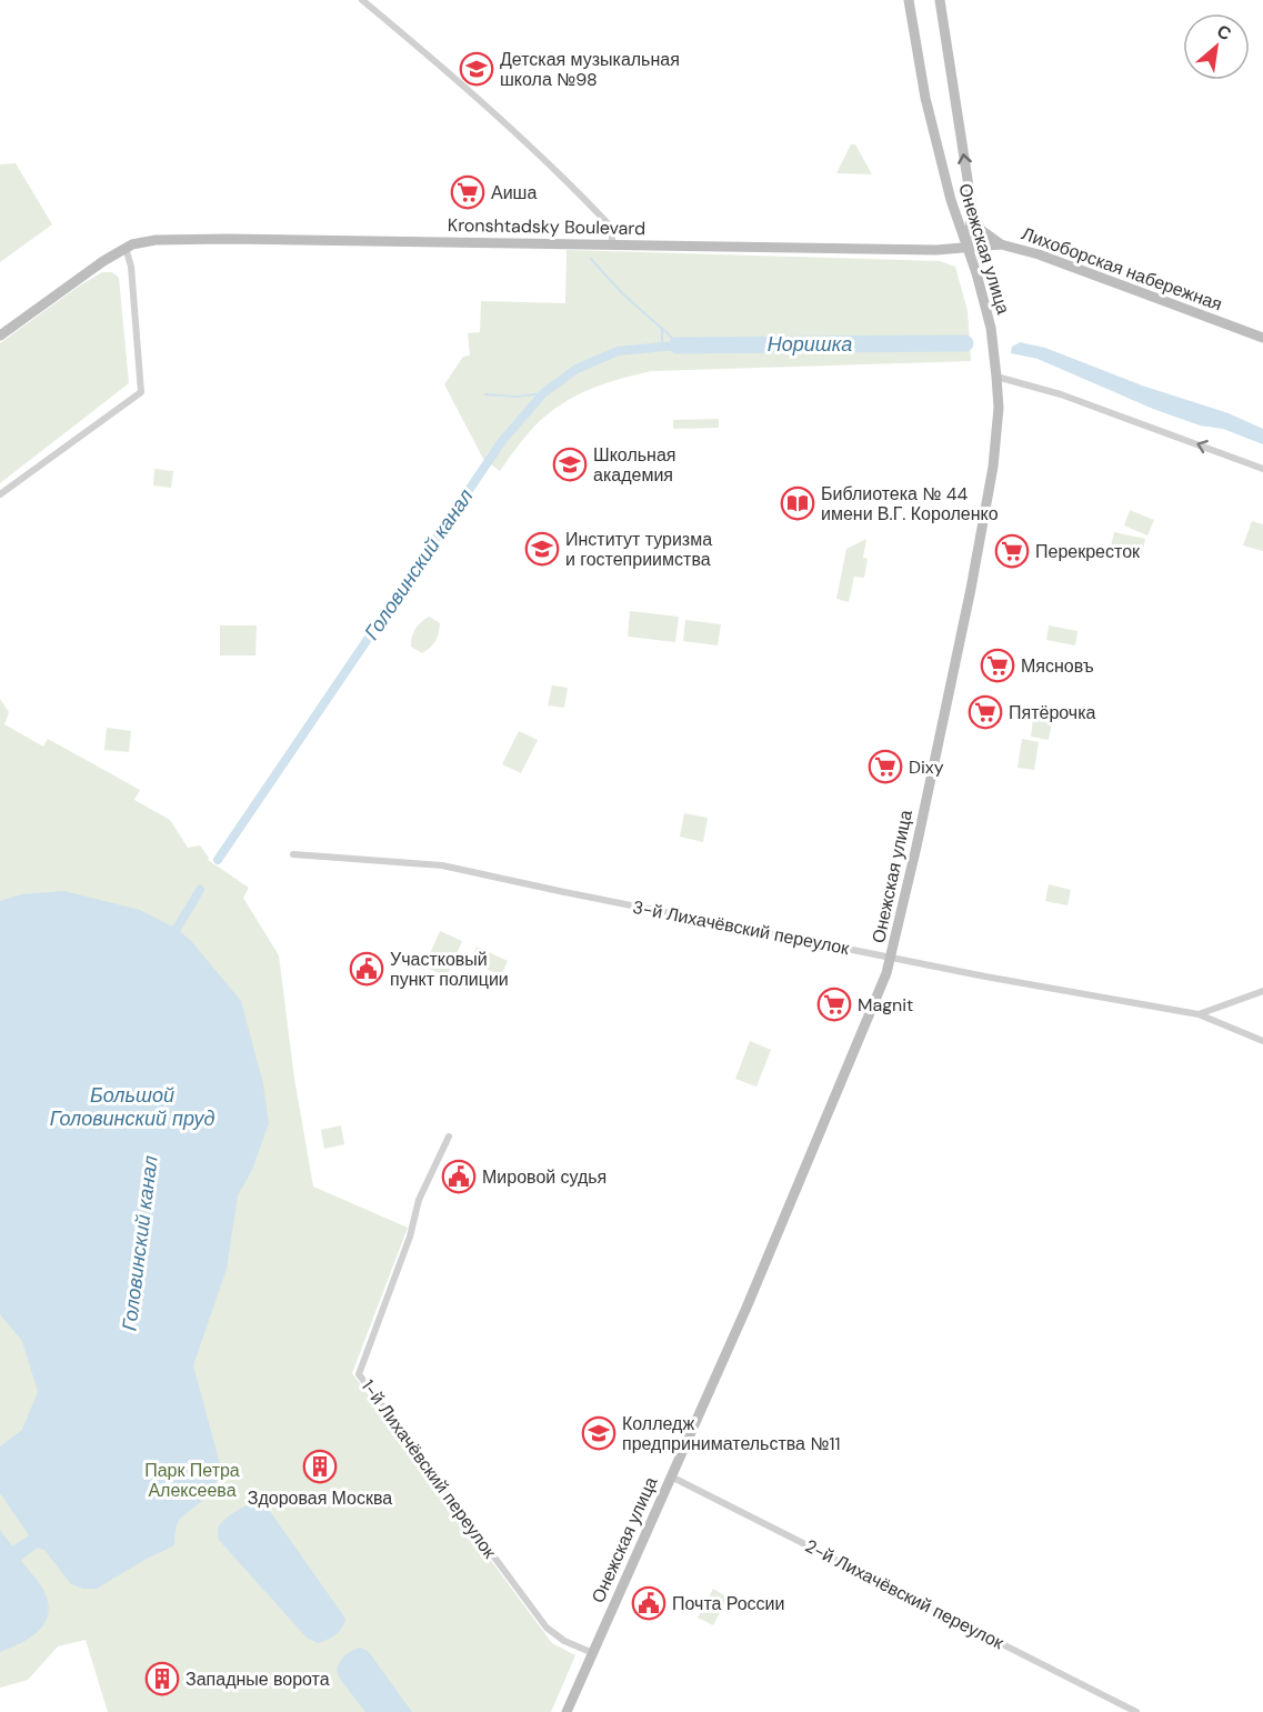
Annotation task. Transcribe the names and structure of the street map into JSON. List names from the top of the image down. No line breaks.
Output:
{"streets":{"main road":["Kronshtadsky Boulevard","Онежская улица","Лихоборская набережная"],"street":["3-й Лихачёвский переулок","1-й Лихачёвский переулок","2-й Лихачёвский переулок"]},"crossings":[["Kronshtadsky Boulevard","Онежская улица"],["Kronshtadsky Boulevard","Лихоборская набережная"],["Онежская улица","Лихоборская набережная"],["Онежская улица","3-й Лихачёвский переулок"],["Онежская улица","1-й Лихачёвский переулок"],["Онежская улица","2-й Лихачёвский переулок"]],"water":["Норишка","Головинский канал","Большой Головинский пруд"],"parks":["Парк Петра Алексеева"],"places":{"school or university":["Детская музыкальная школа №98","Школьная академия","Институт туризма и гостеприимства","Колледж предпринимательства №11"],"supermarket":["Аиша","Перекресток","Мясновъ","Пятёрочка","Dixy","Magnit"],"library":["Библиотека № 44 имени В.Г. Короленко"],"public building":["Участковый пункт полиции","Мировой судья","Почта России"],"building":["Здоровая Москва","Западные ворота"]},"north":"top right"}
